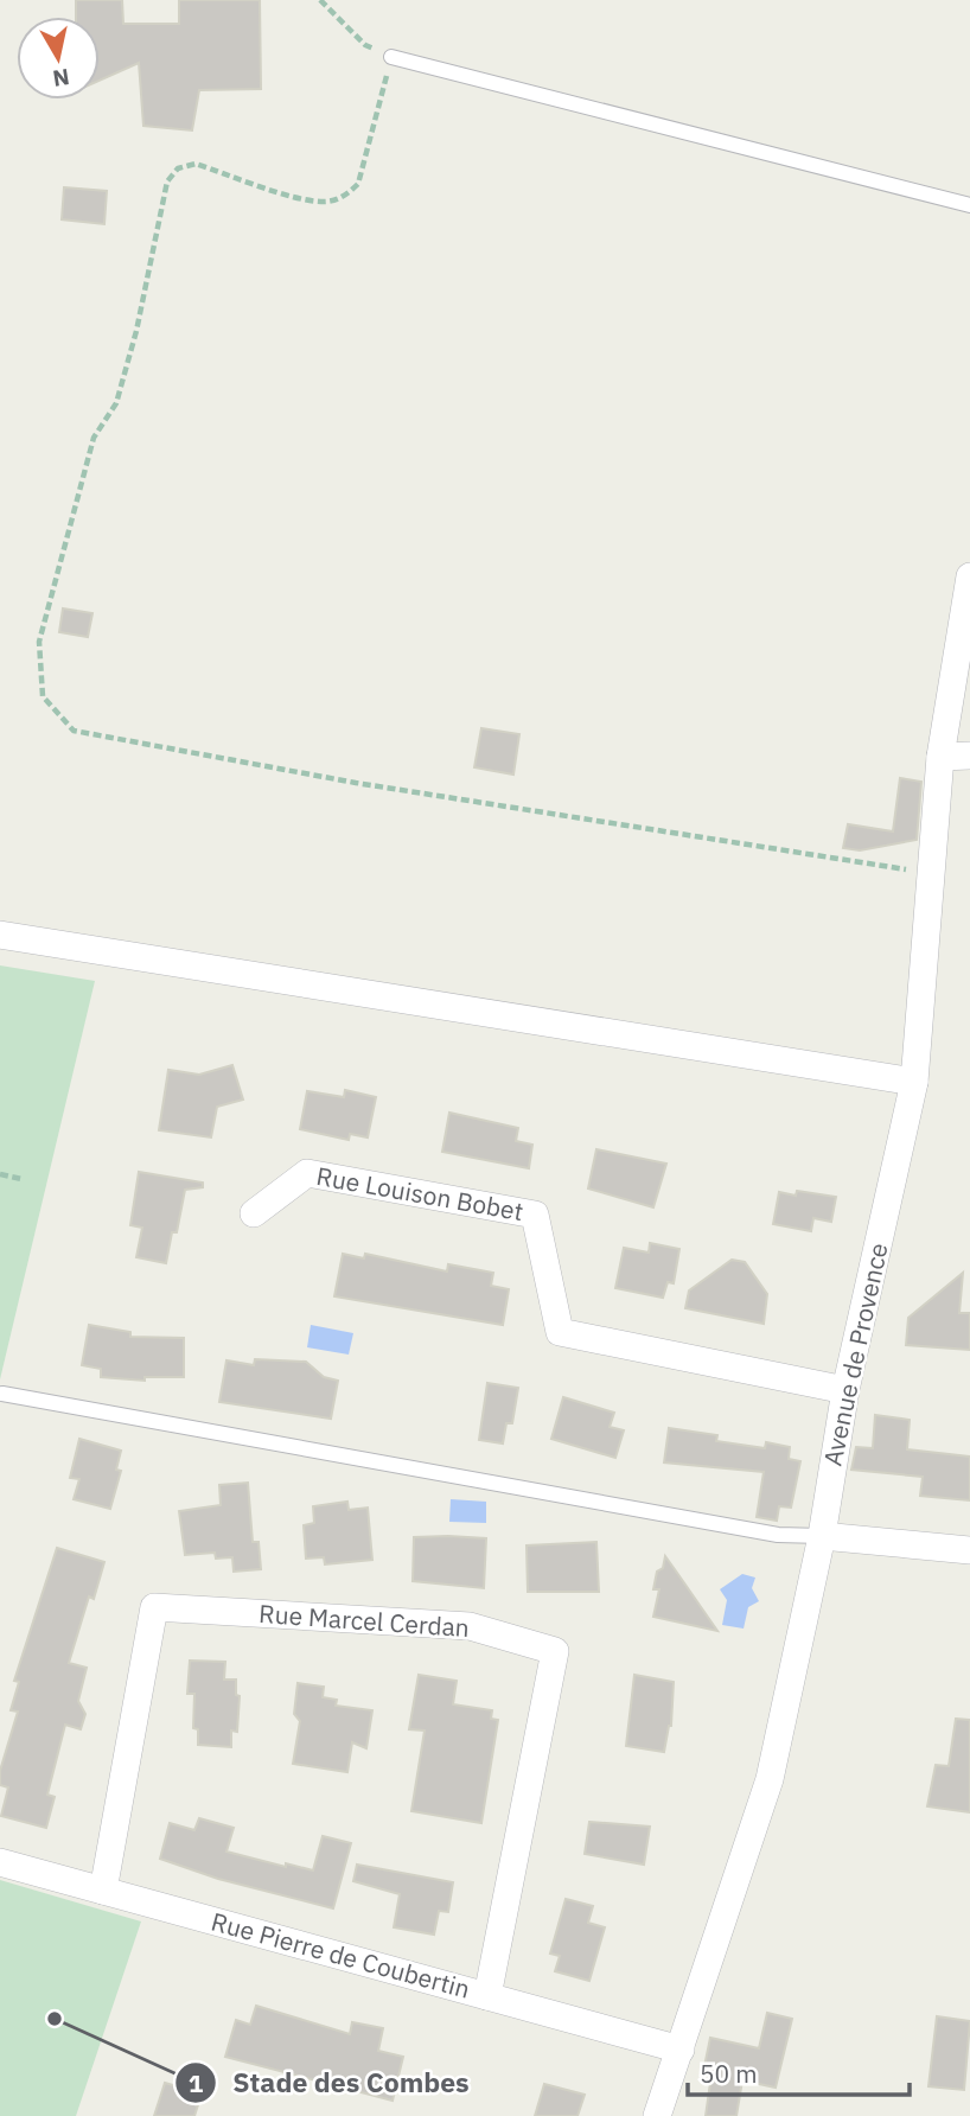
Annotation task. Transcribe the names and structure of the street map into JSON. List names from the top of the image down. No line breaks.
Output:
{"streets":{"street":["Rue Louison Bobet","Avenue de Provence","Rue Marcel Cerdan","Rue Pierre de Coubertin"]},"crossings":[["Rue Louison Bobet","Avenue de Provence"],["Avenue de Provence","Rue Pierre de Coubertin"],["Rue Marcel Cerdan","Rue Pierre de Coubertin"]],"places":["Stade des Combes"],"scale_bar":"50 m","north":"bottom"}
